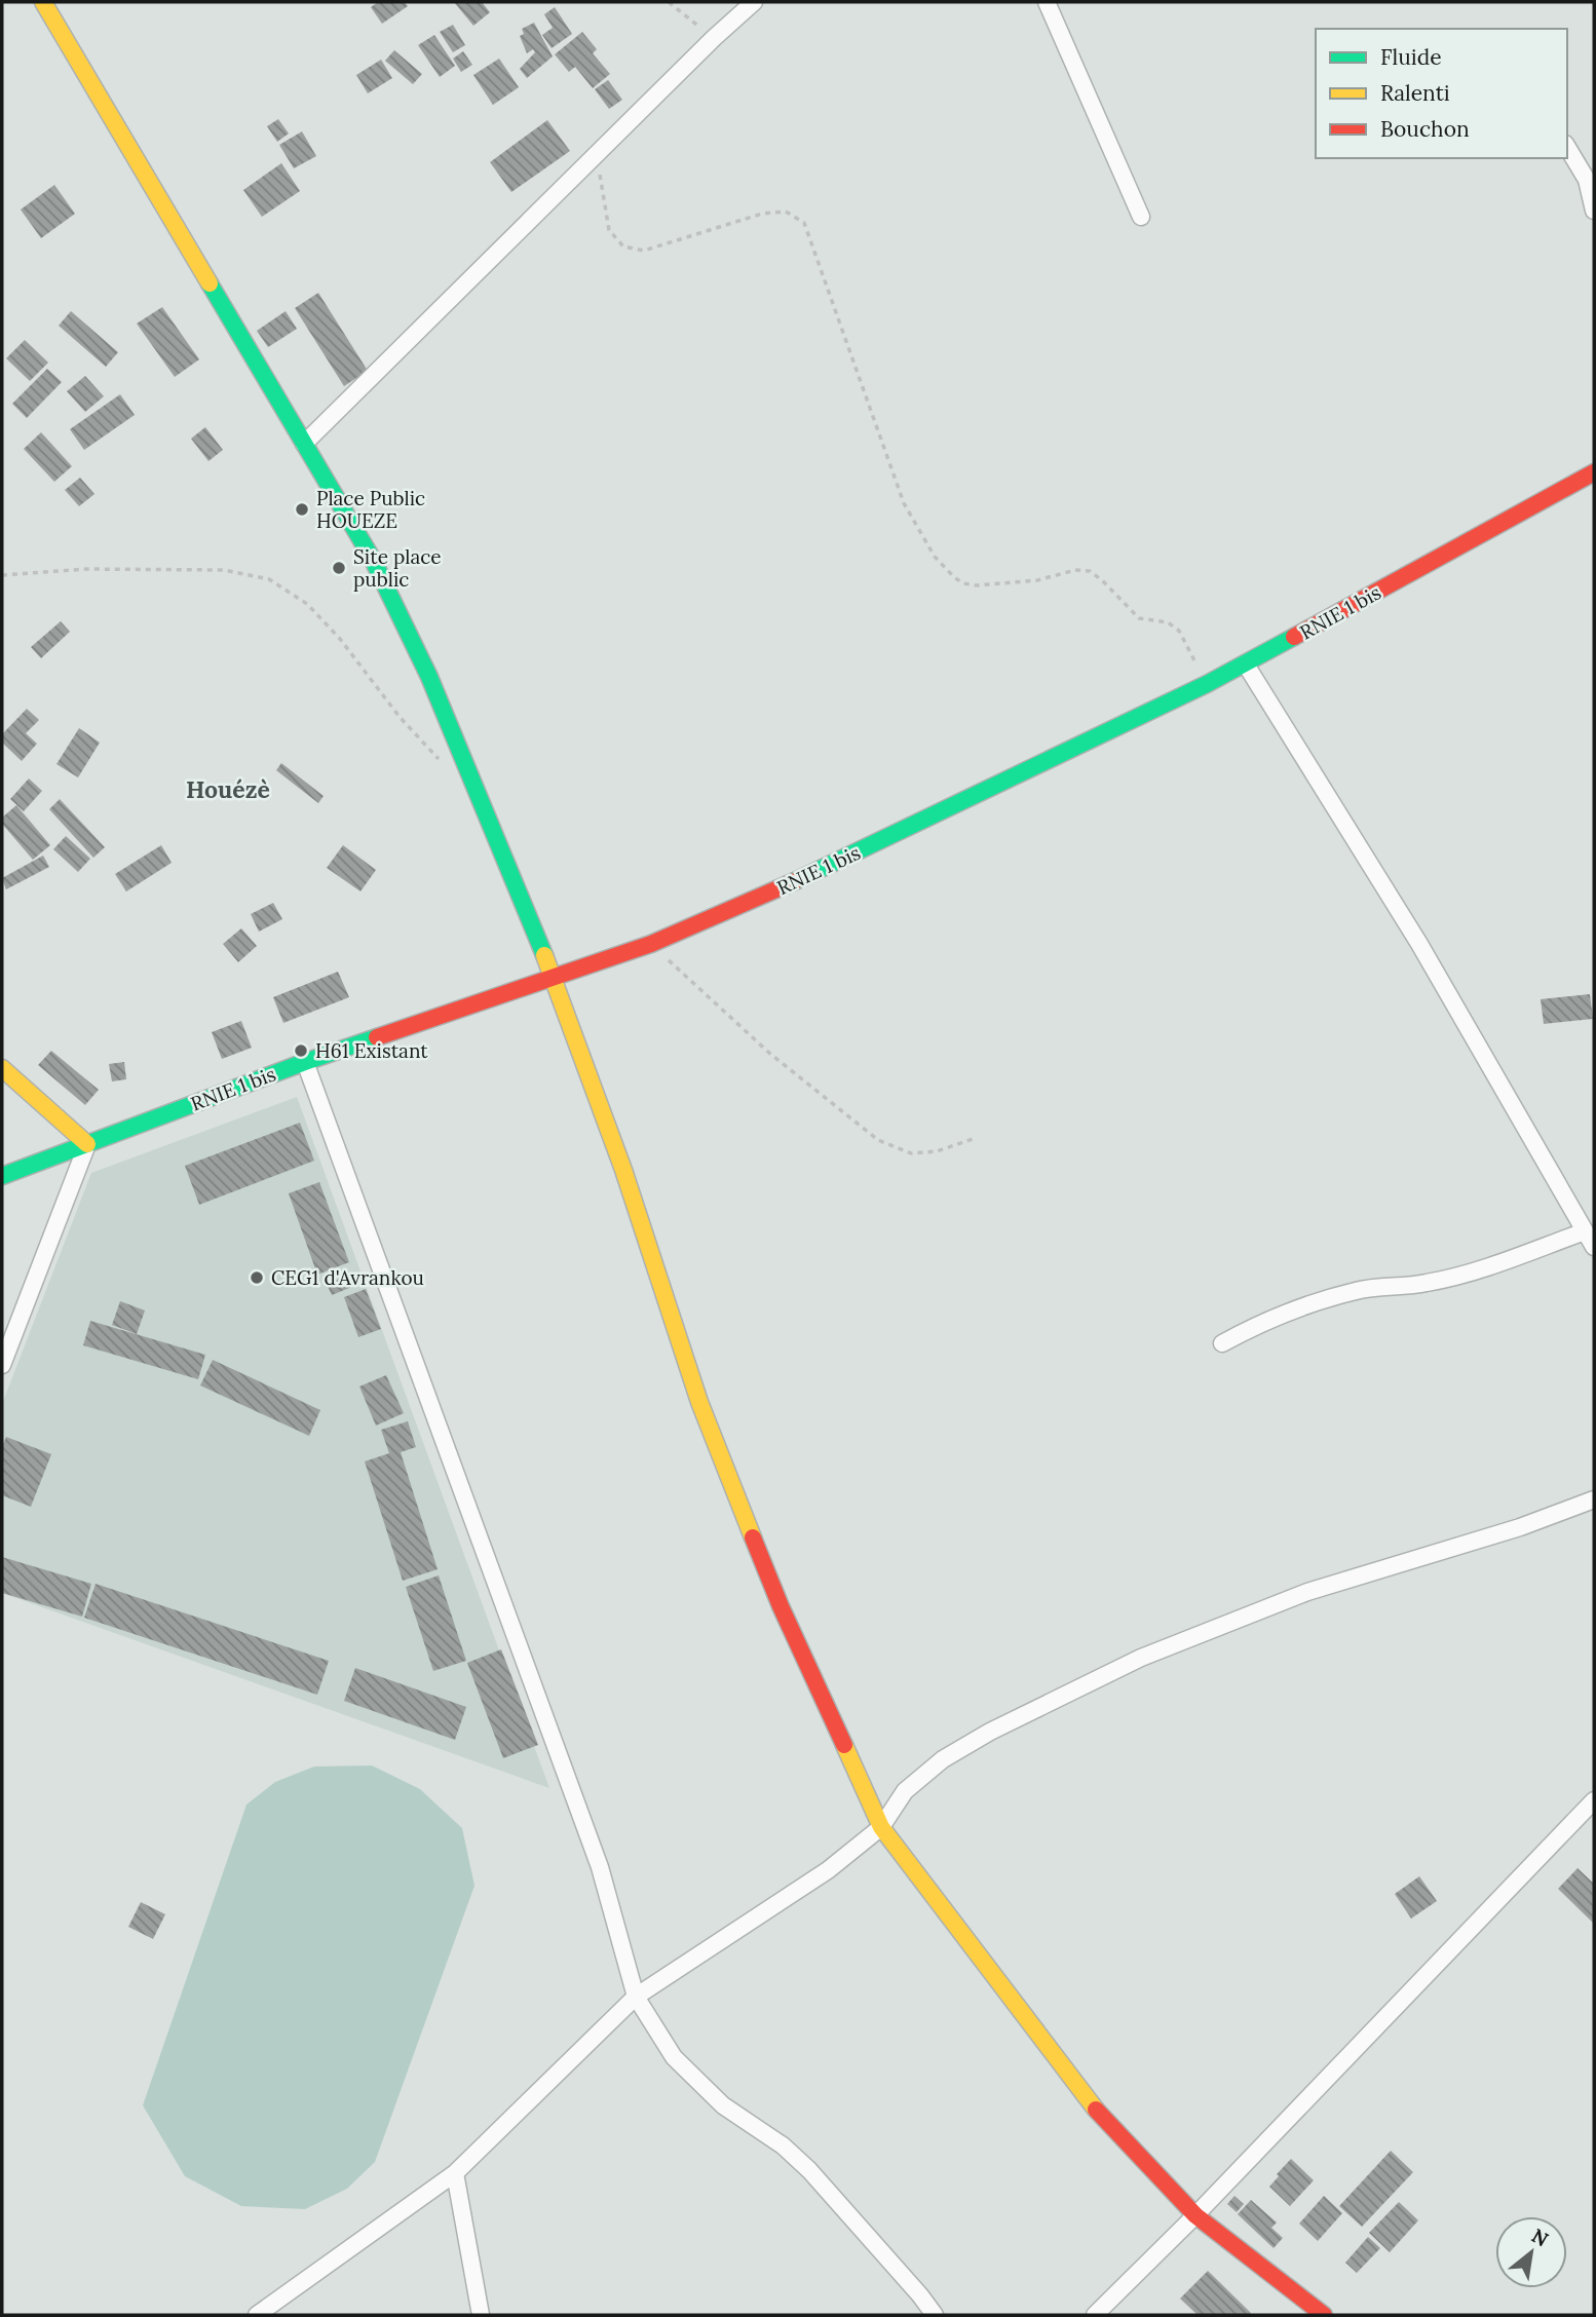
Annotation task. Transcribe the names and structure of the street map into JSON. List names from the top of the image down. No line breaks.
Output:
{"streets":{"street":["RNIE 1 bis"]},"districts":["Houézè"],"places":["Place Public HOUEZE","Site place public","H61 Existant","CEG1 d'Avrankou"],"legend":["Fluide","Ralenti","Bouchon"],"north":"top right"}
